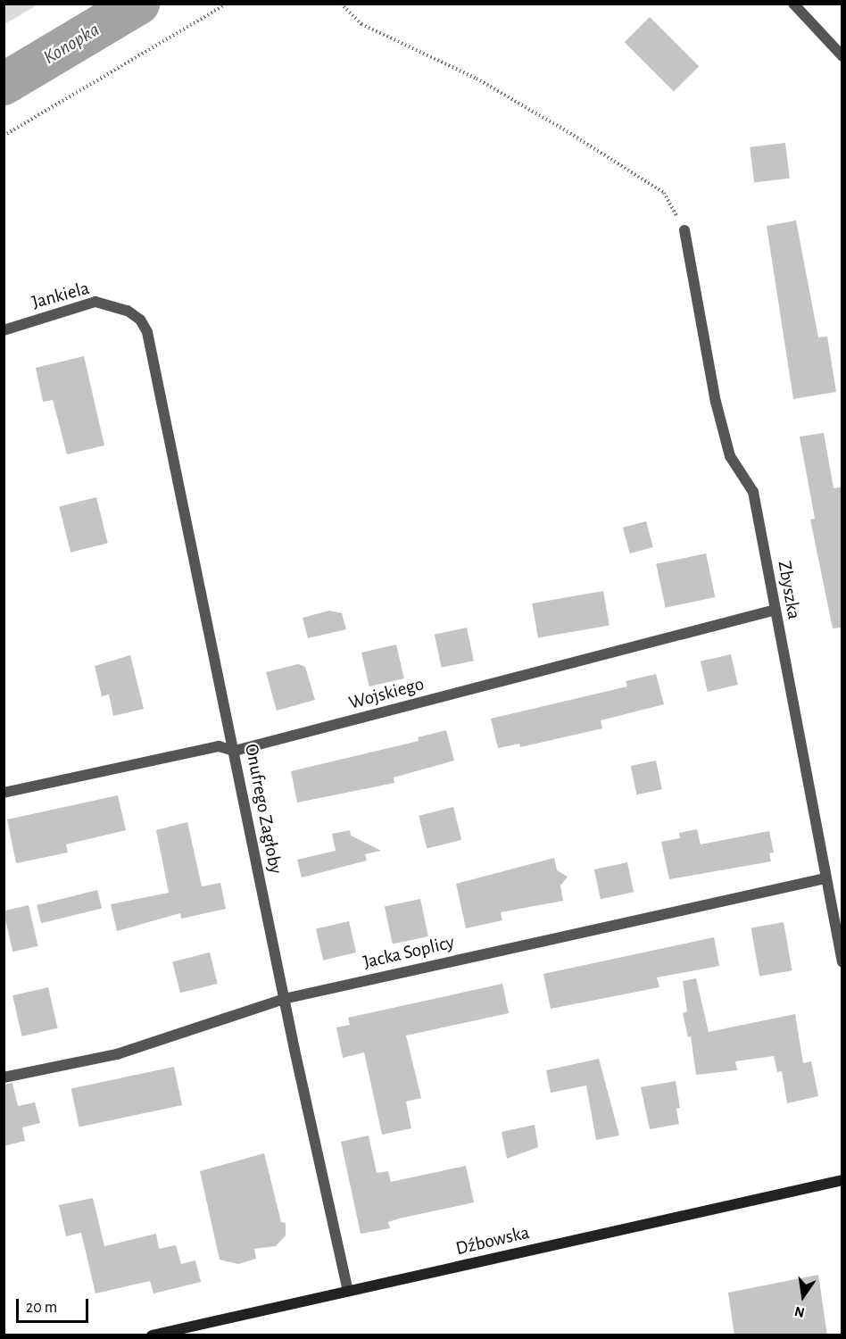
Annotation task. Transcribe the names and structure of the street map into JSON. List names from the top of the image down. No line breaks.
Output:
{"streets":{"main road":["Dźbowska"],"street":["Jankiela","Zbyszka","Wojskiego","Onufrego Zagłoby","Jacka Soplicy"]},"crossings":[["Jankiela","Onufrego Zagłoby"],["Zbyszka","Wojskiego"],["Zbyszka","Jacka Soplicy"],["Wojskiego","Onufrego Zagłoby"],["Onufrego Zagłoby","Jacka Soplicy"],["Onufrego Zagłoby","Dźbowska"]],"water":["Konopka"],"scale_bar":"20 m","north":"bottom"}
